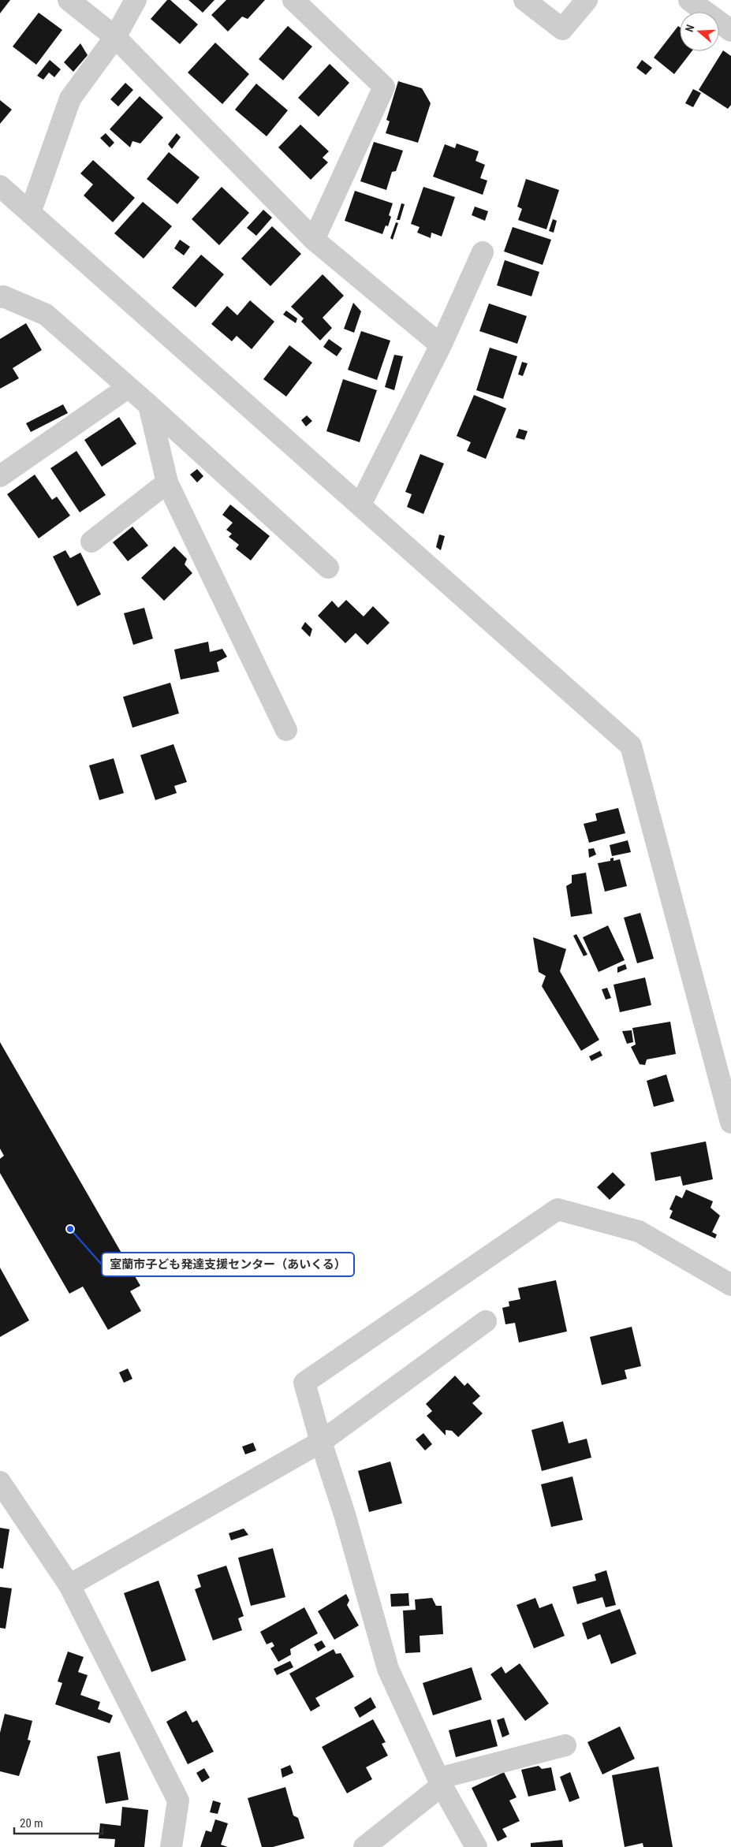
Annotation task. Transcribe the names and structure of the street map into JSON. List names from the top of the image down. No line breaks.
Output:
{"places":["室蘭市子ども発達支援センター（あいくる）"],"scale_bar":"20 m","north":"left"}
